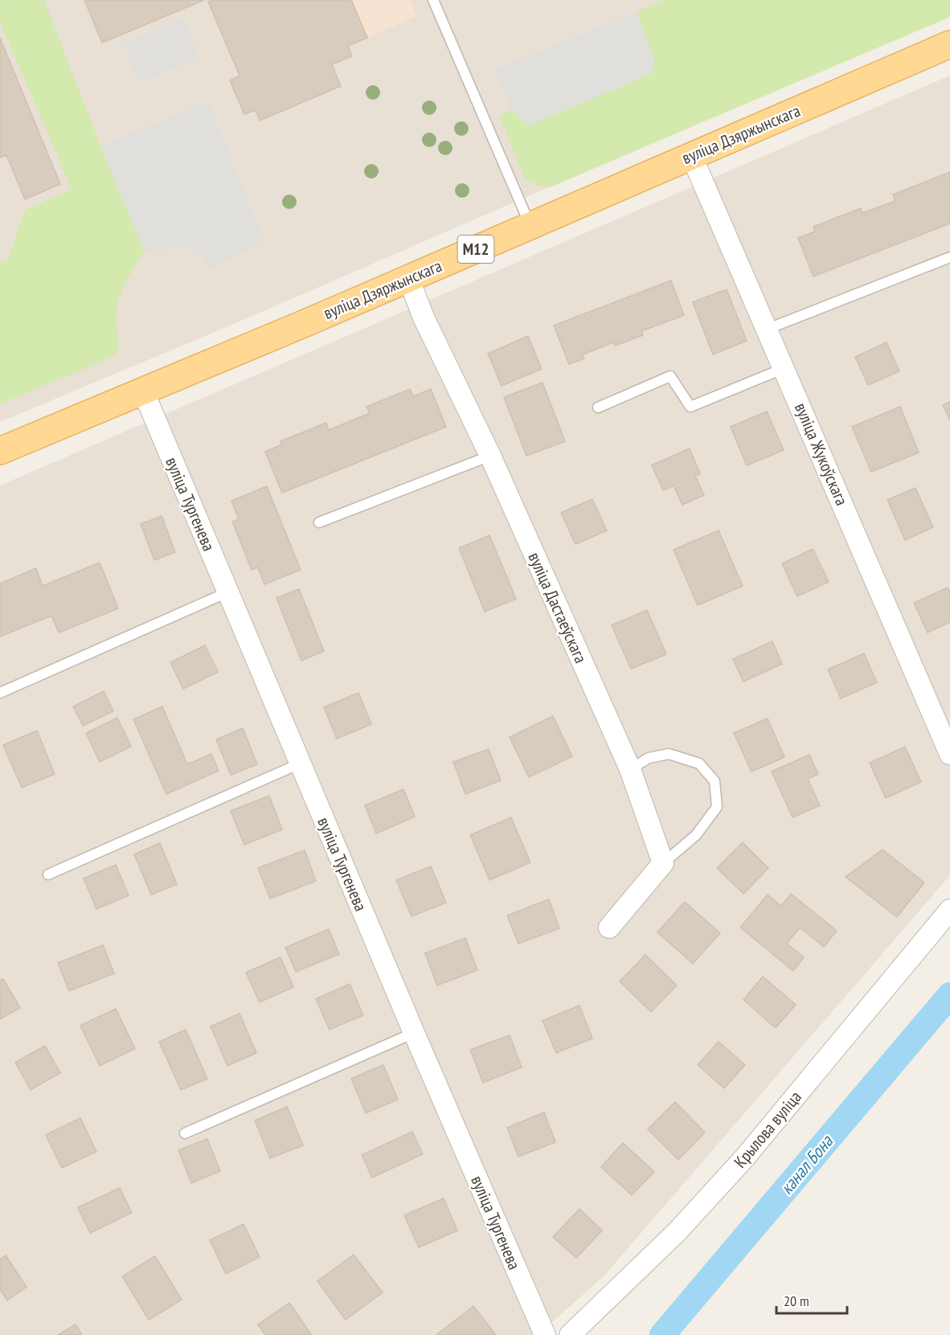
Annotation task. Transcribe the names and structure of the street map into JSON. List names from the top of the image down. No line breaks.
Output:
{"streets":{"main road":["вуліца Дзяржынскага","М12"],"street":["вуліца Жукоўскага","вуліца Тургенева","вуліца Дастаеўскага","Крылова вуліца"]},"crossings":[["вуліца Дзяржынскага","вуліца Жукоўскага"],["вуліца Дзяржынскага","вуліца Тургенева"],["вуліца Дзяржынскага","вуліца Дастаеўскага"]],"water":["канал Бона"],"scale_bar":"20 m"}
